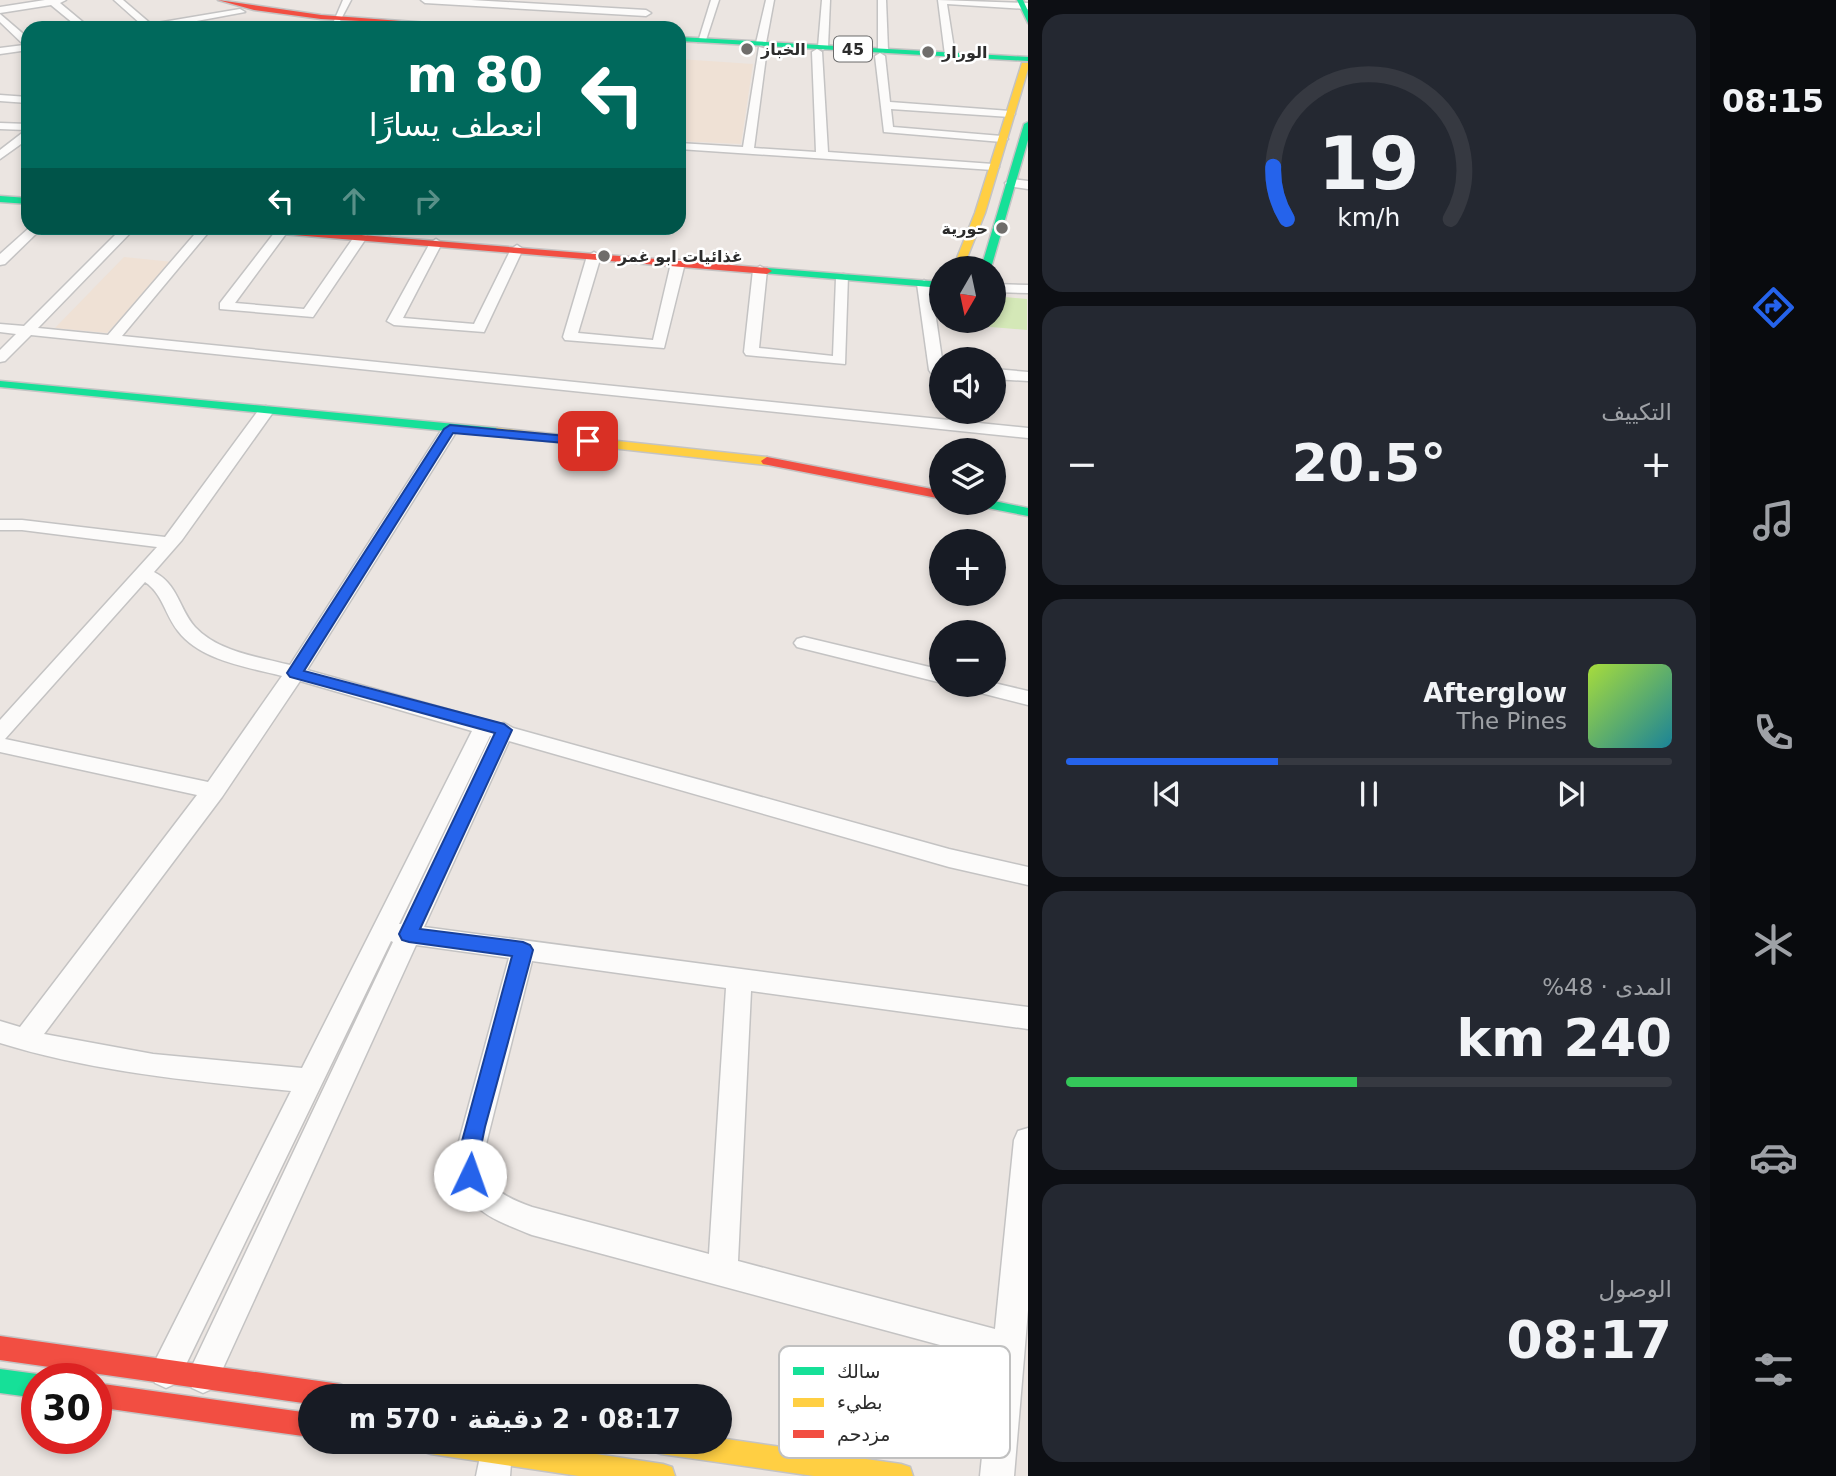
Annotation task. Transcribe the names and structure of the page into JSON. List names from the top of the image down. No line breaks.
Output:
{"streets":{"main road":["45"]},"places":["الخباز","الورار","حورية","غذائيات ابو غمر"],"legend":["سالك","بطيء","مزدحم"],"north":"bottom","page":{"tabs":"08:15","turn":["80 m","انعطف يسارًا"],"map_buttons":["+","−"],"tile":["التكييف",["المدى · 48%","240 km"],["الوصول","08:17"]],"heat":["−","20.5°","+"],"song":["Afterglow","The Pines"],"limit":"30","trip":"08:17 · 2 دقيقة · 570 m","gauge":["19","km/h"]}}
